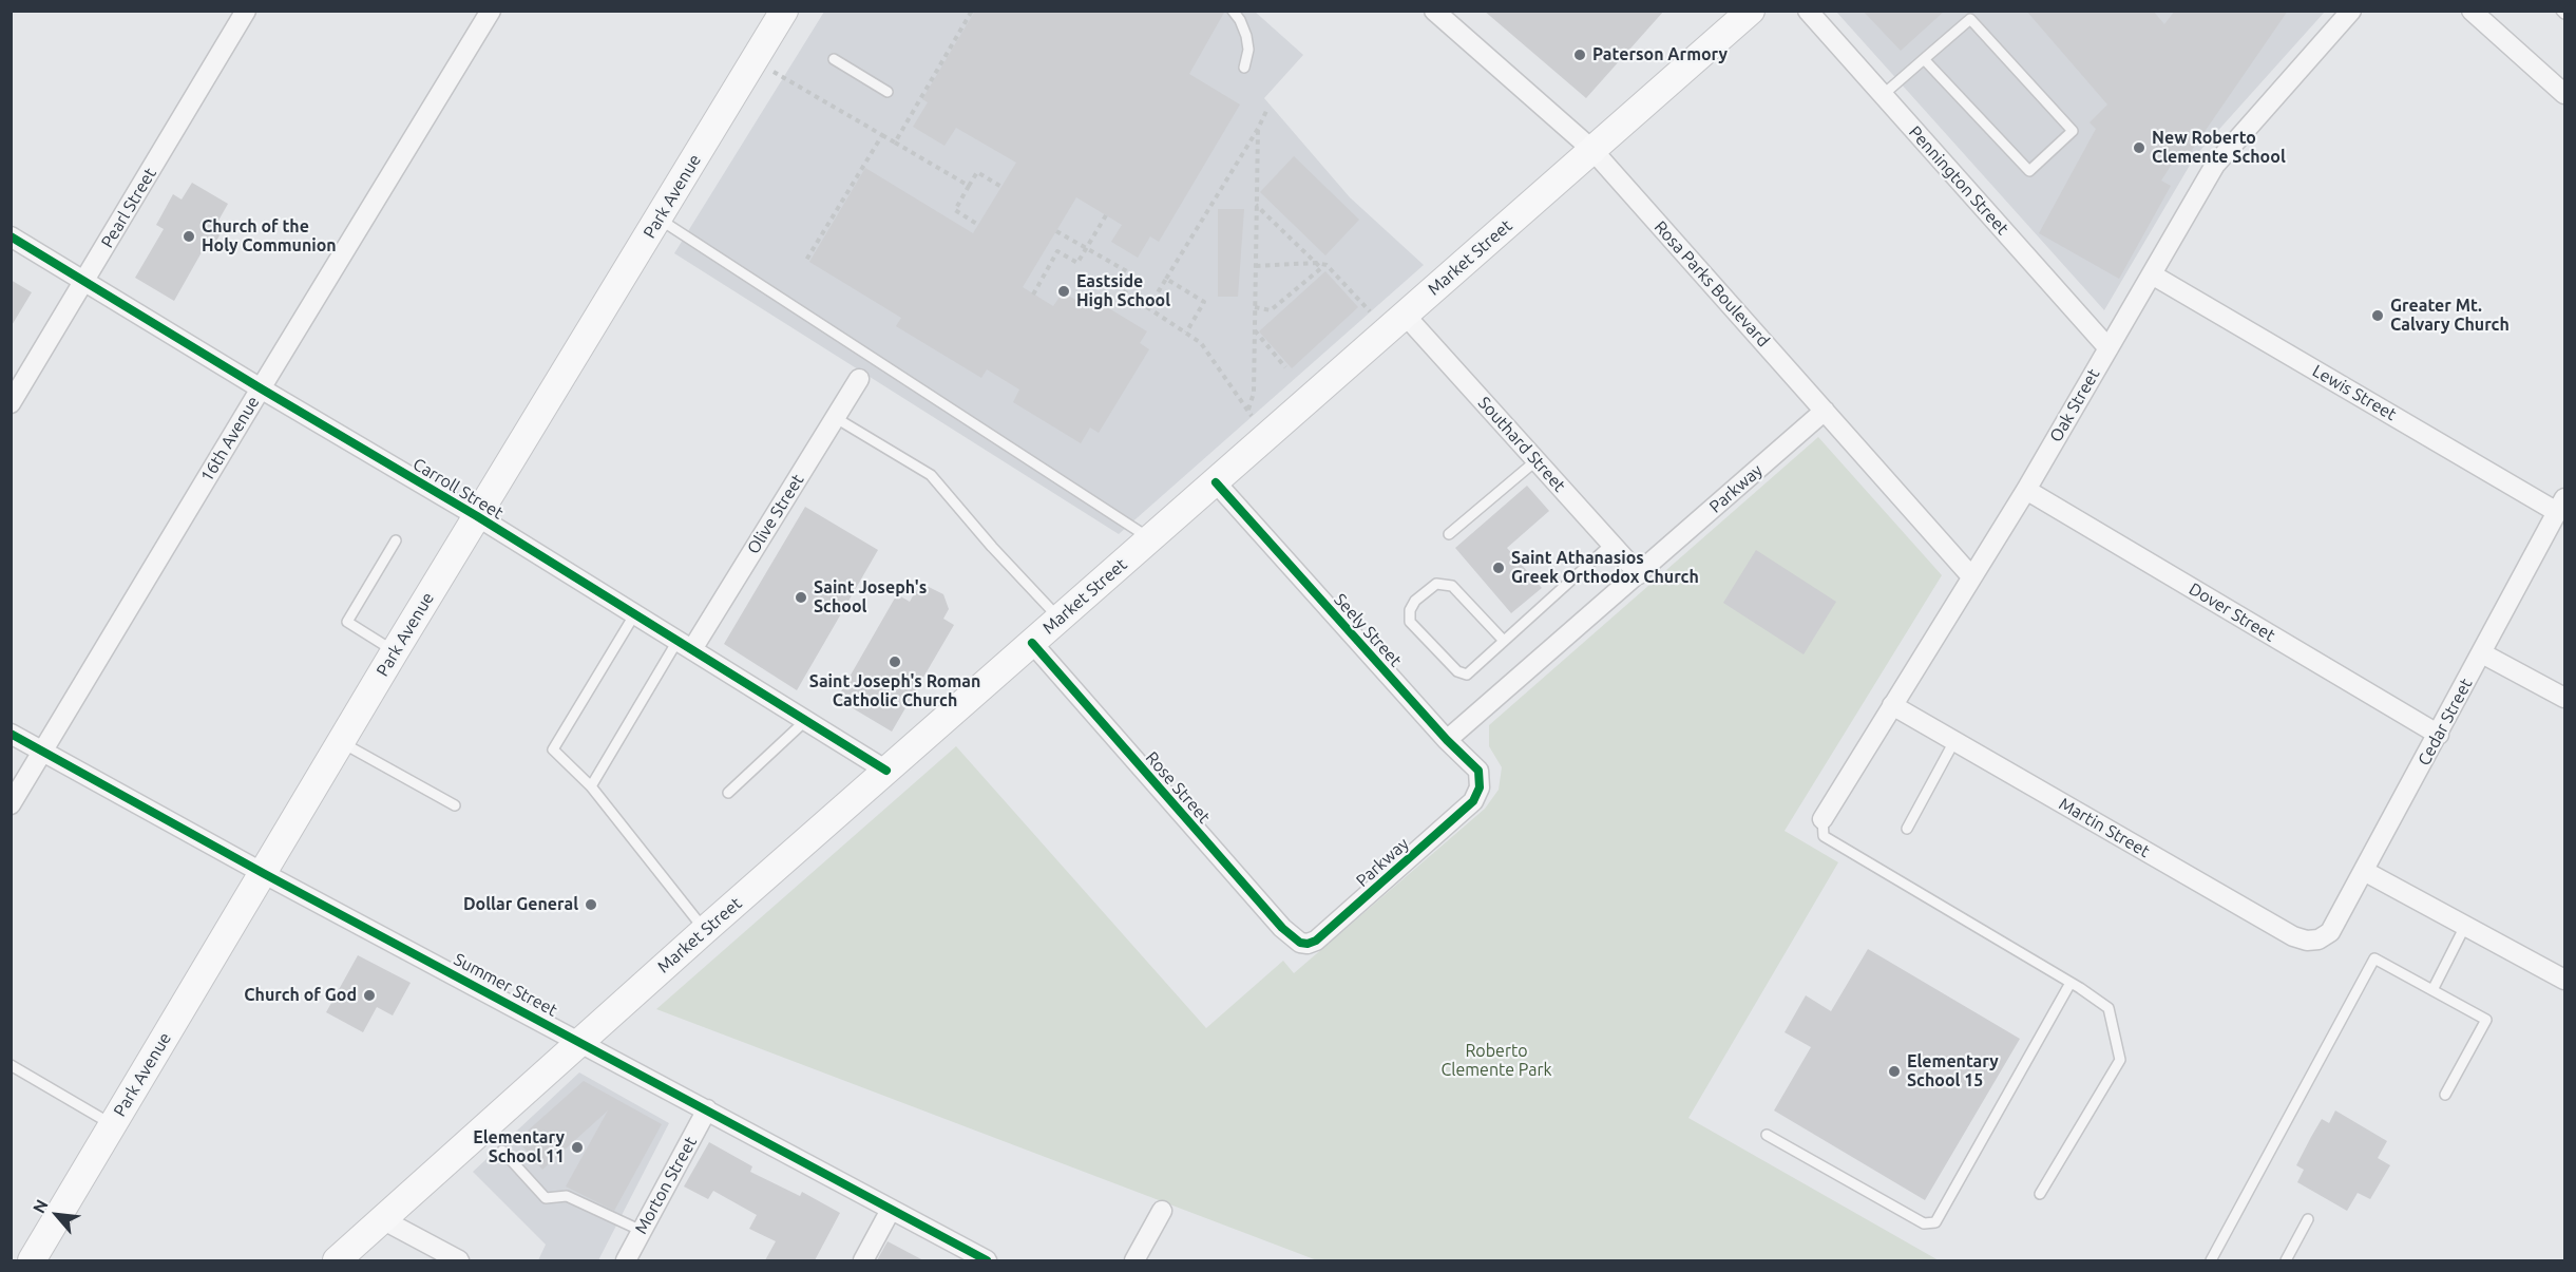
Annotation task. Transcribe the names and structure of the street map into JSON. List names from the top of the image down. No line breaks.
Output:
{"streets":{"main road":["Park Avenue","Market Street"],"street":["Pennington Street","Pearl Street","Rosa Parks Boulevard","Lewis Street","Oak Street","16th Avenue","Southard Street","Carroll Street","Parkway","Olive Street","Dover Street","Seely Street","Cedar Street","Rose Street","Martin Street","Summer Street","Morton Street"]},"crossings":[["Pennington Street","Oak Street"],["Park Avenue","Carroll Street"],["Park Avenue","Summer Street"],["Pearl Street","Carroll Street"],["Market Street","Rosa Parks Boulevard"],["Market Street","Southard Street"],["Market Street","Carroll Street"],["Market Street","Seely Street"],["Market Street","Rose Street"],["Market Street","Summer Street"],["Rosa Parks Boulevard","Oak Street"],["Rosa Parks Boulevard","Parkway"],["Lewis Street","Oak Street"],["Lewis Street","Cedar Street"],["Oak Street","Dover Street"],["Oak Street","Martin Street"],["16th Avenue","Carroll Street"],["16th Avenue","Summer Street"],["Southard Street","Parkway"],["Carroll Street","Olive Street"],["Parkway","Seely Street"],["Parkway","Rose Street"],["Dover Street","Cedar Street"],["Cedar Street","Martin Street"],["Summer Street","Morton Street"]],"parks":["Roberto Clemente Park"],"places":["Paterson Armory","New Roberto Clemente School","Church of the Holy Communion","Eastside High School","Greater Mt. Calvary Church","Saint Athanasios Greek Orthodox Church","Saint Joseph's School","Saint Joseph's Roman Catholic Church","Dollar General","Church of God","Elementary School 15","Elementary School 11"],"north":"top left"}
